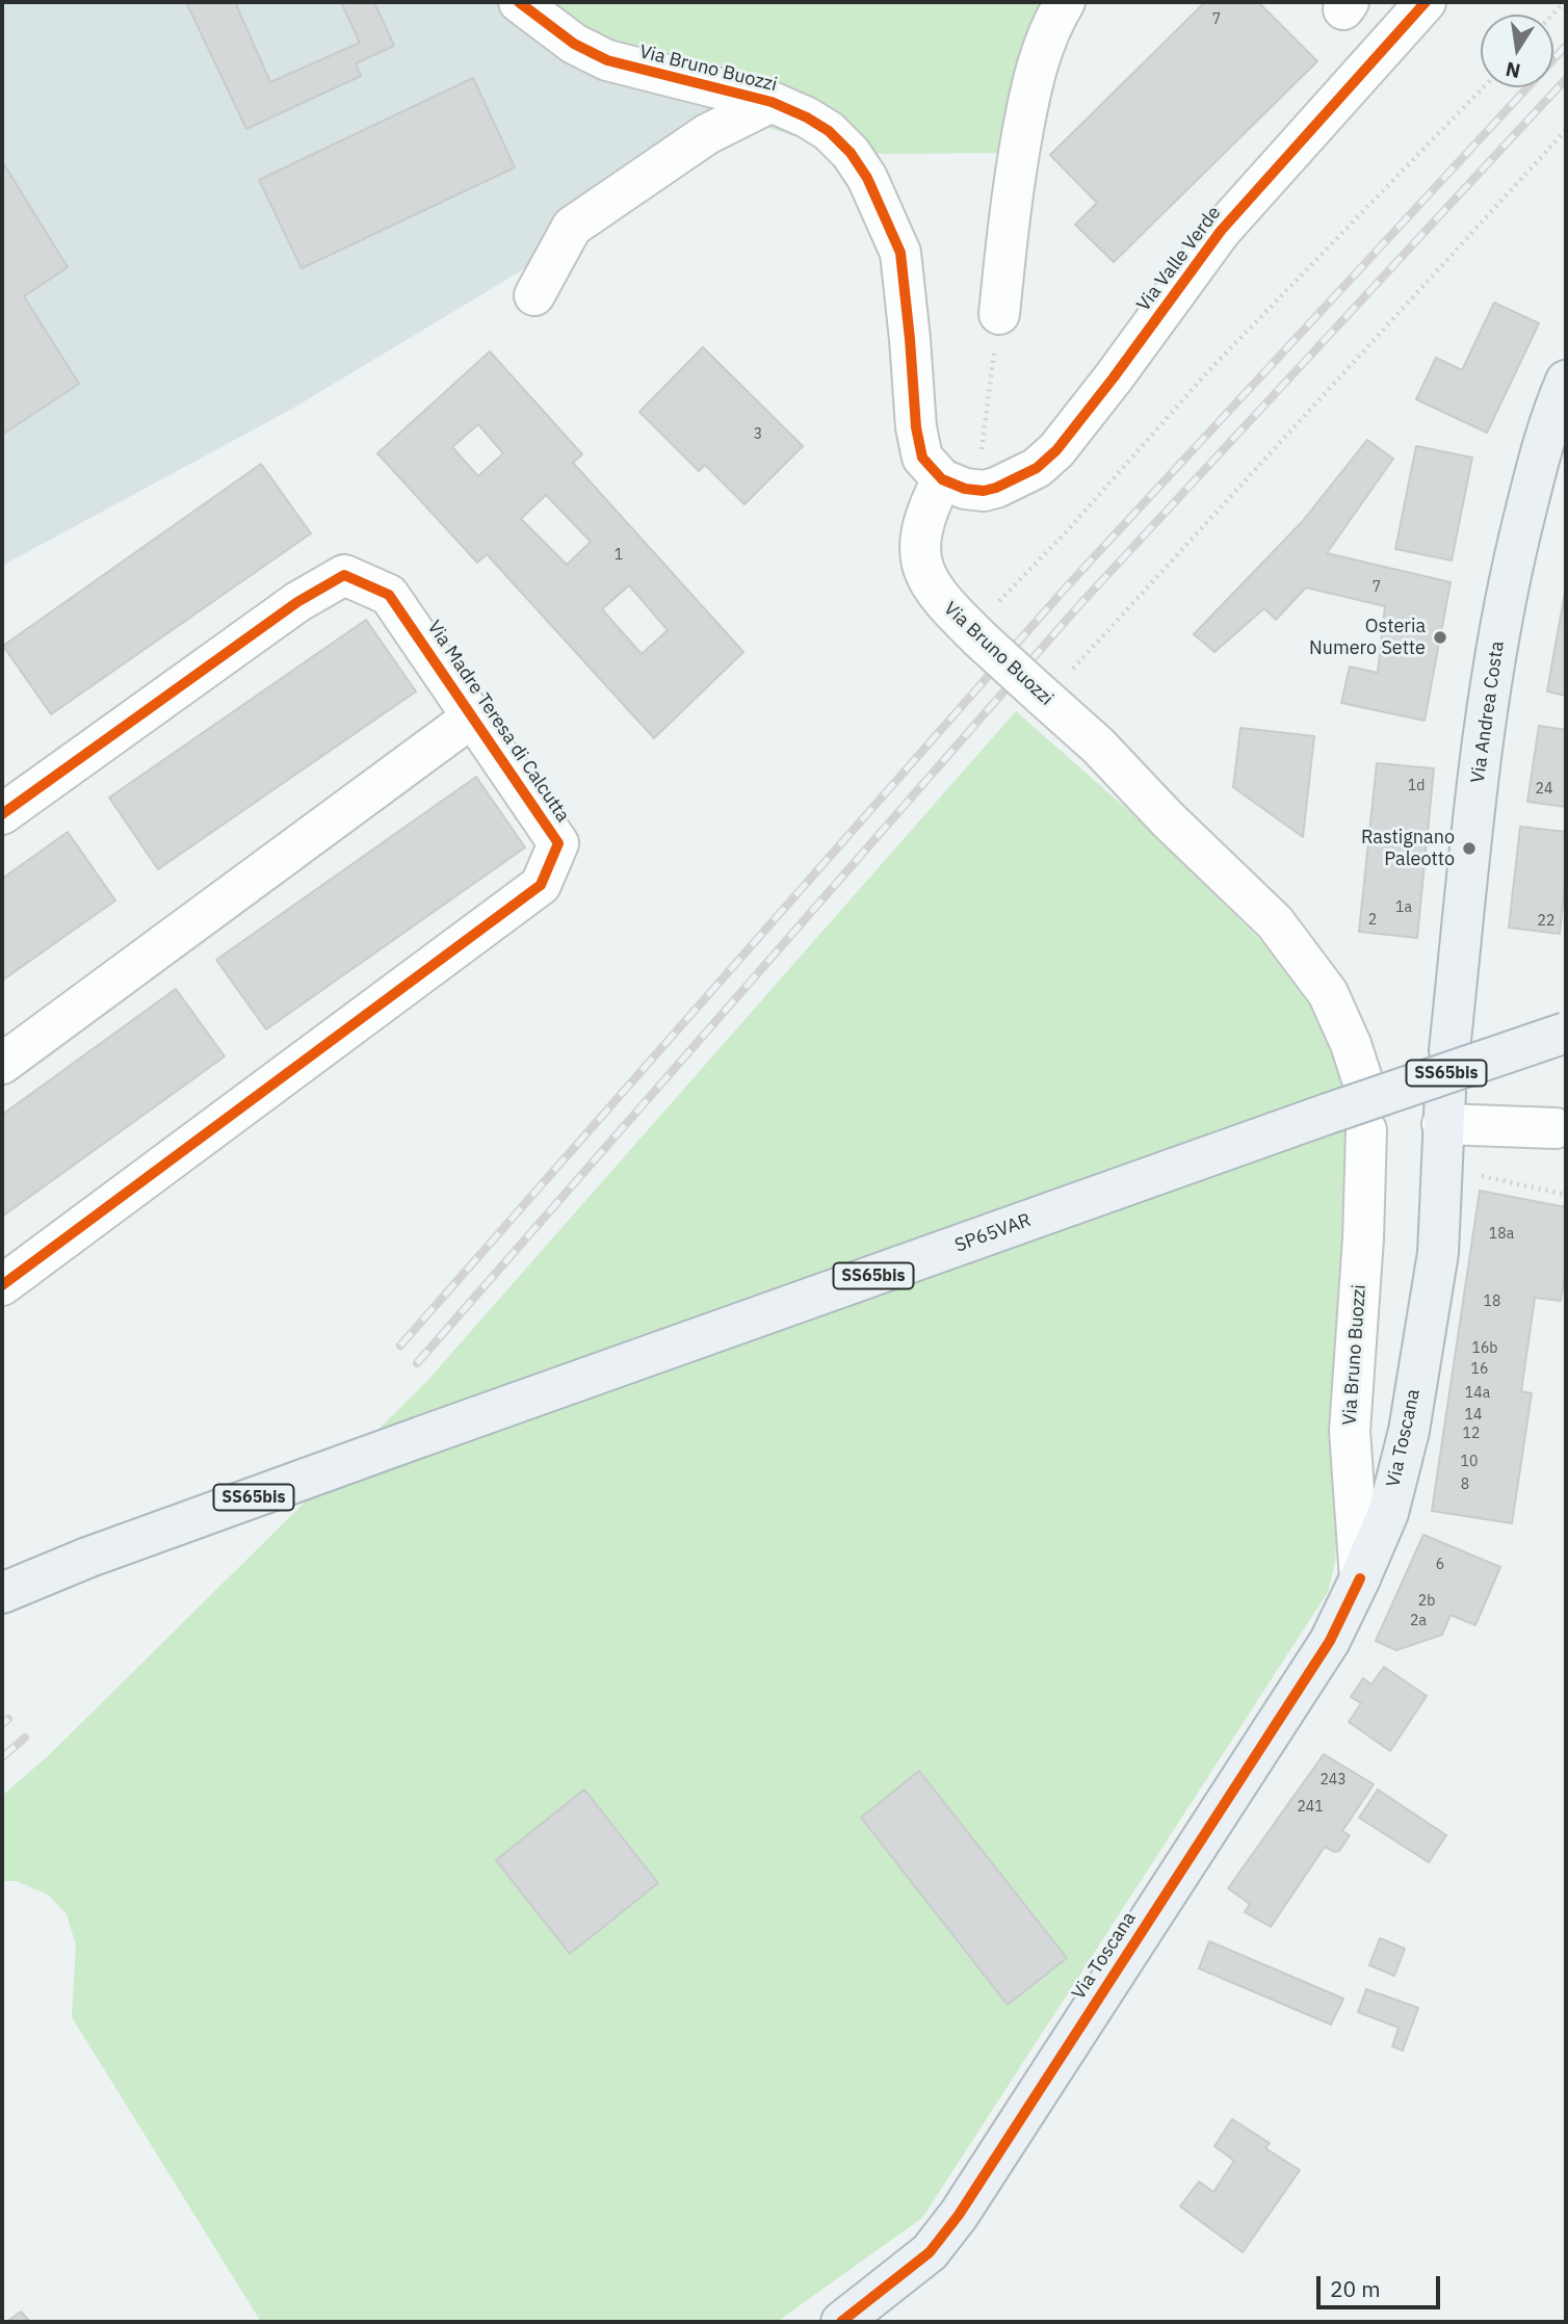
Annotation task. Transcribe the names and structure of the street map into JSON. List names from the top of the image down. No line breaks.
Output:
{"streets":{"main road":["Via Andrea Costa","SS65bis","SP65VAR","Via Toscana"],"street":["Via Bruno Buozzi","Via Valle Verde","Via Madre Teresa di Calcutta"]},"crossings":[["Via Bruno Buozzi","Via Valle Verde"],["Via Bruno Buozzi","Via Toscana"]],"places":["Osteria Numero Sette","Rastignano Paleotto"],"house_numbers":["7","3","1","7","1d","24","1a","2","22","18a","18","16b","16","14a","14","12","10","8","6","2b","2a","243","241"],"scale_bar":"20 m","north":"bottom"}
